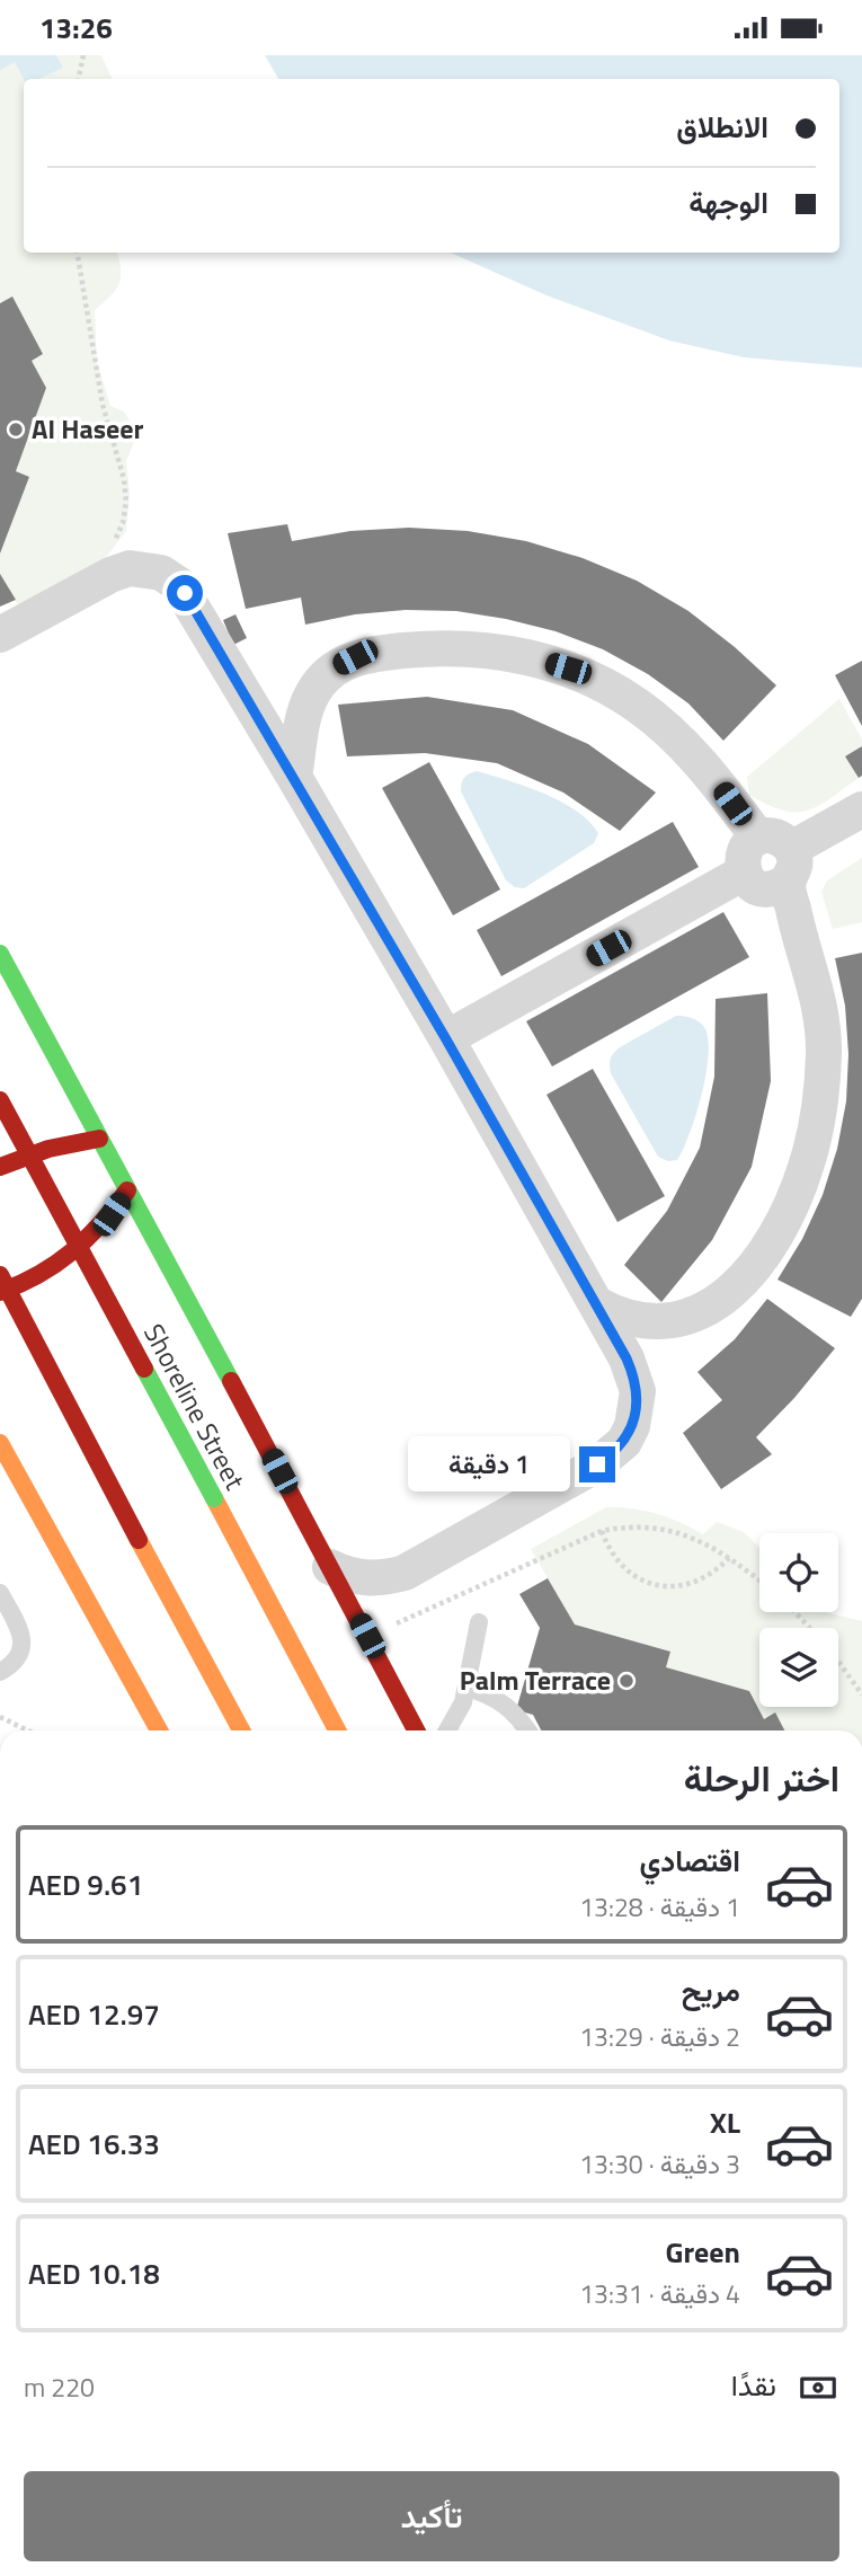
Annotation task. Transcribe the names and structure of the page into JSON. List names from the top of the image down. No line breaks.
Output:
{"streets":{"street":["Shoreline Street"]},"places":["Al Haseer","Palm Terrace"],"page":{"status":"13:26","banner":["الانطلاق","الوجهة"],"bubble":"1 دقيقة","heading":"اختر الرحلة","list":[{"name":"اقتصادي","note":"1 دقيقة · 13:28","value":"AED 9.61"},{"name":"مريح","note":"2 دقيقة · 13:29","value":"AED 12.97"},{"name":"XL","note":"3 دقيقة · 13:30","value":"AED 16.33"},{"name":"Green","note":"4 دقيقة · 13:31","value":"AED 10.18"}],"pay":["نقدًا","220 m"],"buttons":"تأكيد"}}
